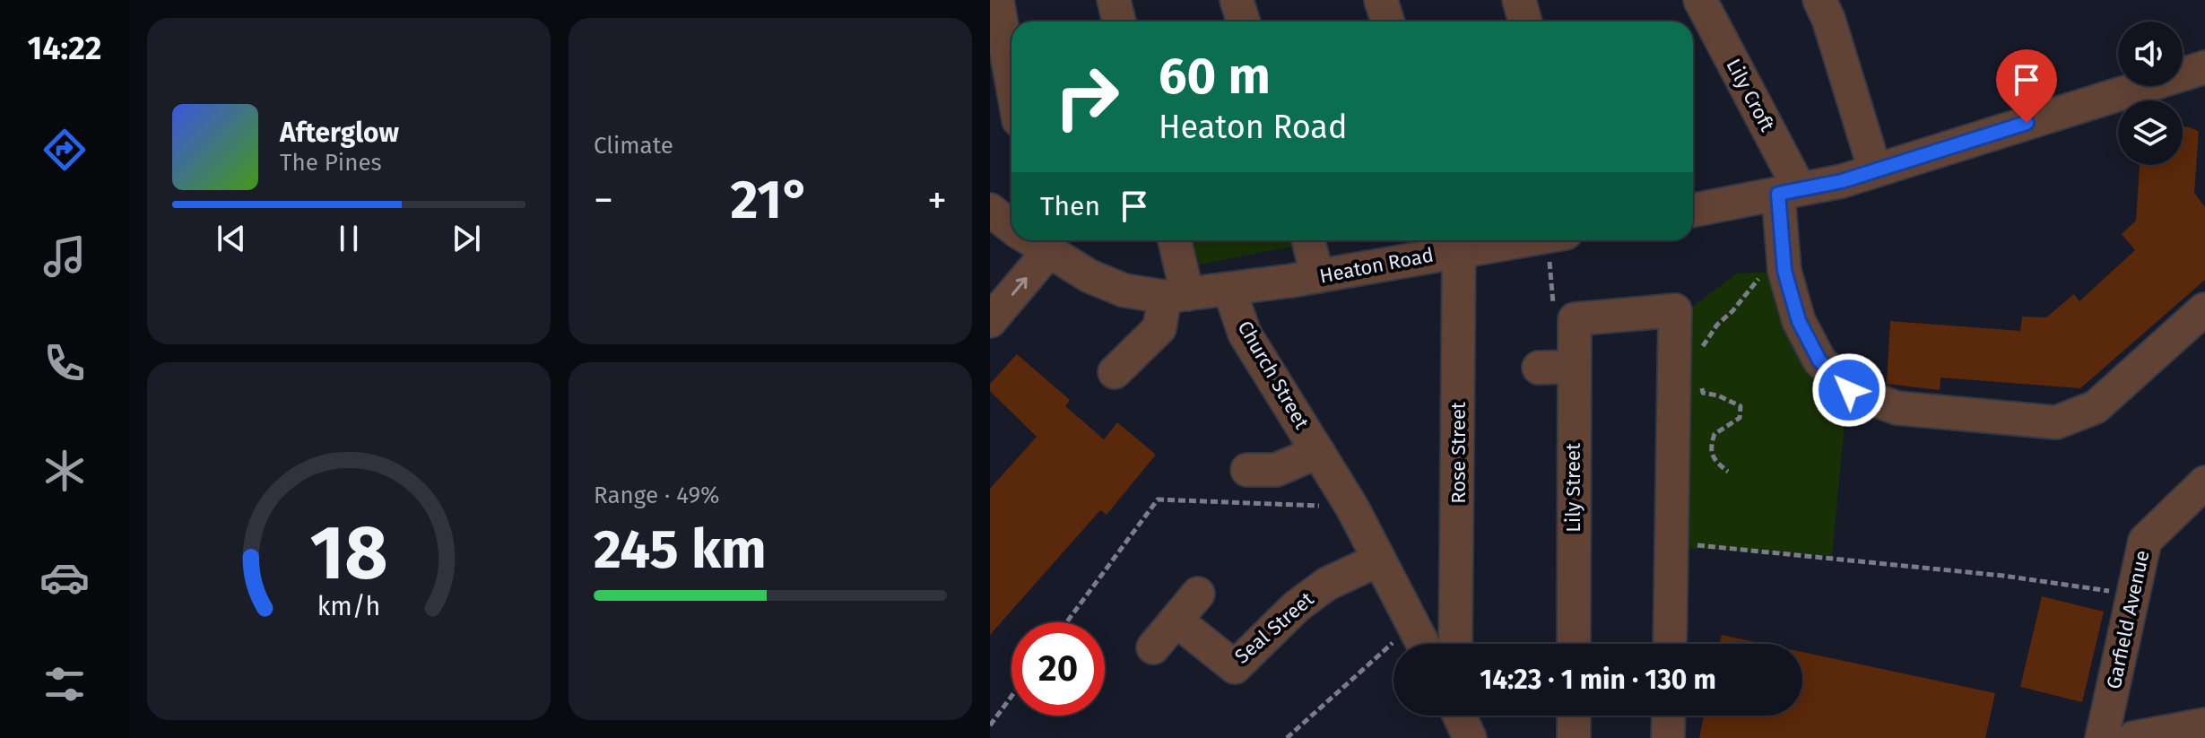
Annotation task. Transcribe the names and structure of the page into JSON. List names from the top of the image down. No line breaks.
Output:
{"streets":{"street":["Lily Croft","Heaton Road","Church Street","Rose Street","Lily Street","Garfield Avenue","Seal Street"]},"crossings":[["Heaton Road","Church Street"],["Heaton Road","Rose Street"],["Church Street","Seal Street"]],"page":{"tabs":"14:22","tile":["Climate",["Range · 49%","245 km"]],"turn":["60 m","Heaton Road"],"song":["Afterglow","The Pines"],"heat":["−","21°","+"],"then":"Then","limit":"20","trip":"14:23 · 1 min · 130 m","gauge":["18","km/h"]}}
